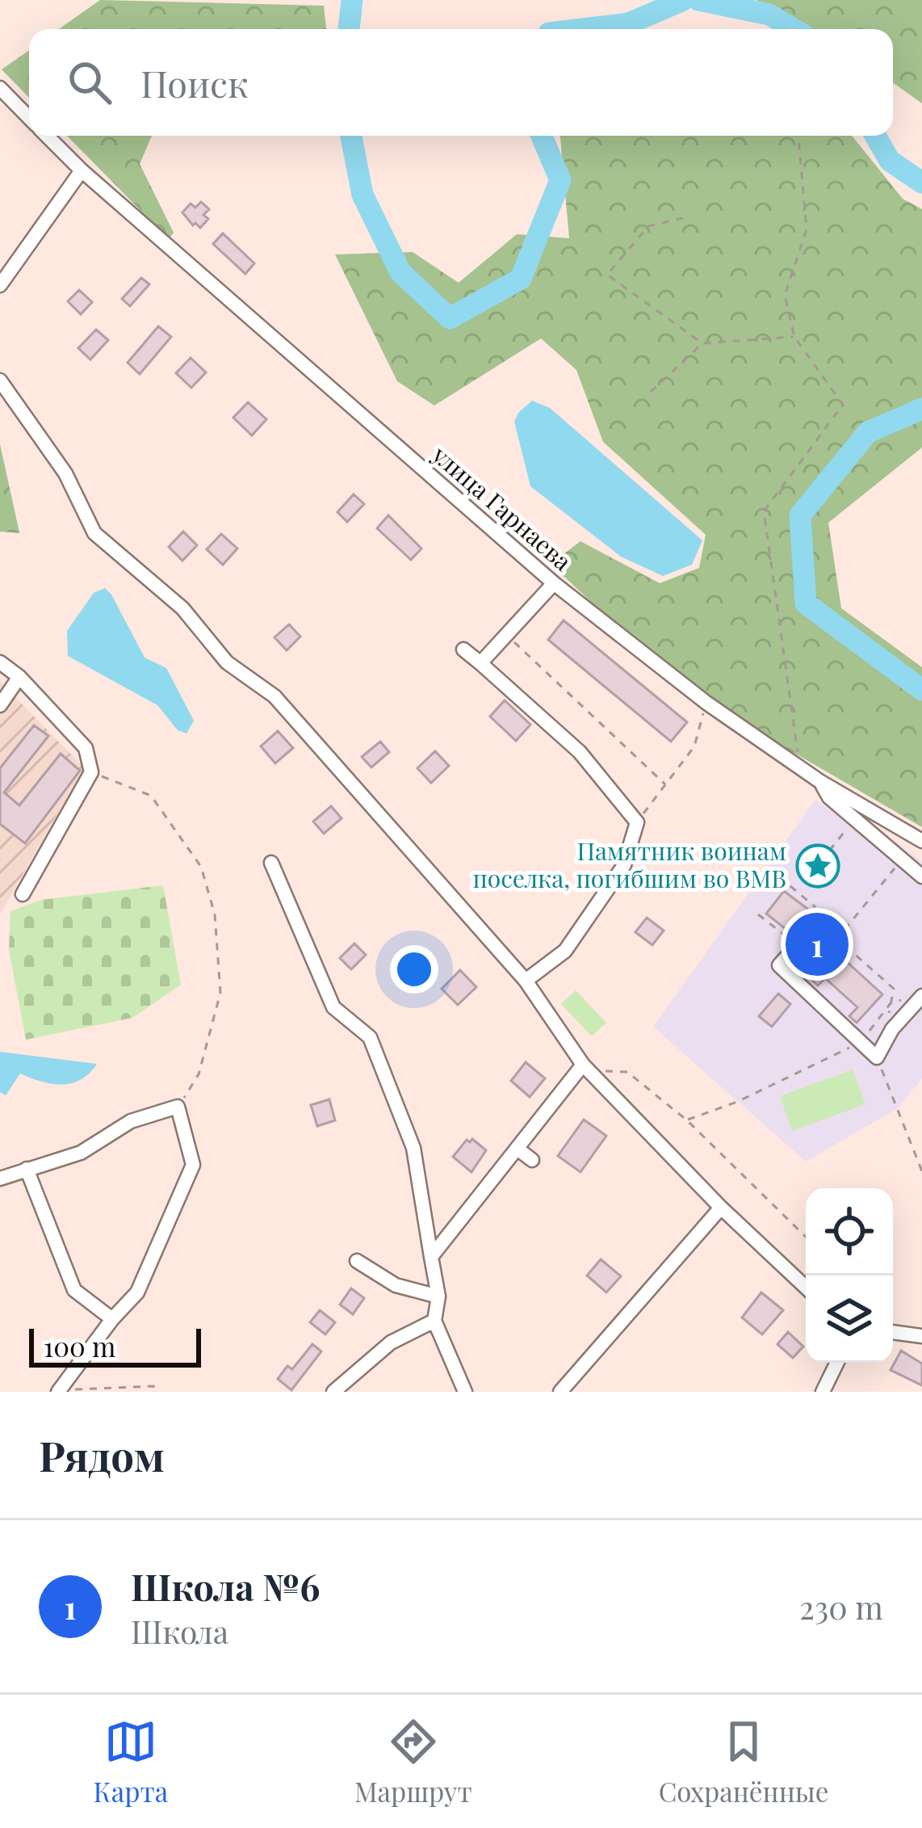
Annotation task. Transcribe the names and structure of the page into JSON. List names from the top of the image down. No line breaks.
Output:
{"streets":{"street":["улица Гарнаева"]},"places":{"place":["Памятник воинам поселка, погибшим во ВМВ"]},"scale_bar":"100 m","page":{"search":"Поиск","pins":"1","scale":"100 m","heading":"Рядом","list":[{"mark":"1","name":"Школа №6","note":"Школа","value":"230 m"}],"nav":["Карта","Маршрут","Сохранённые"]}}
